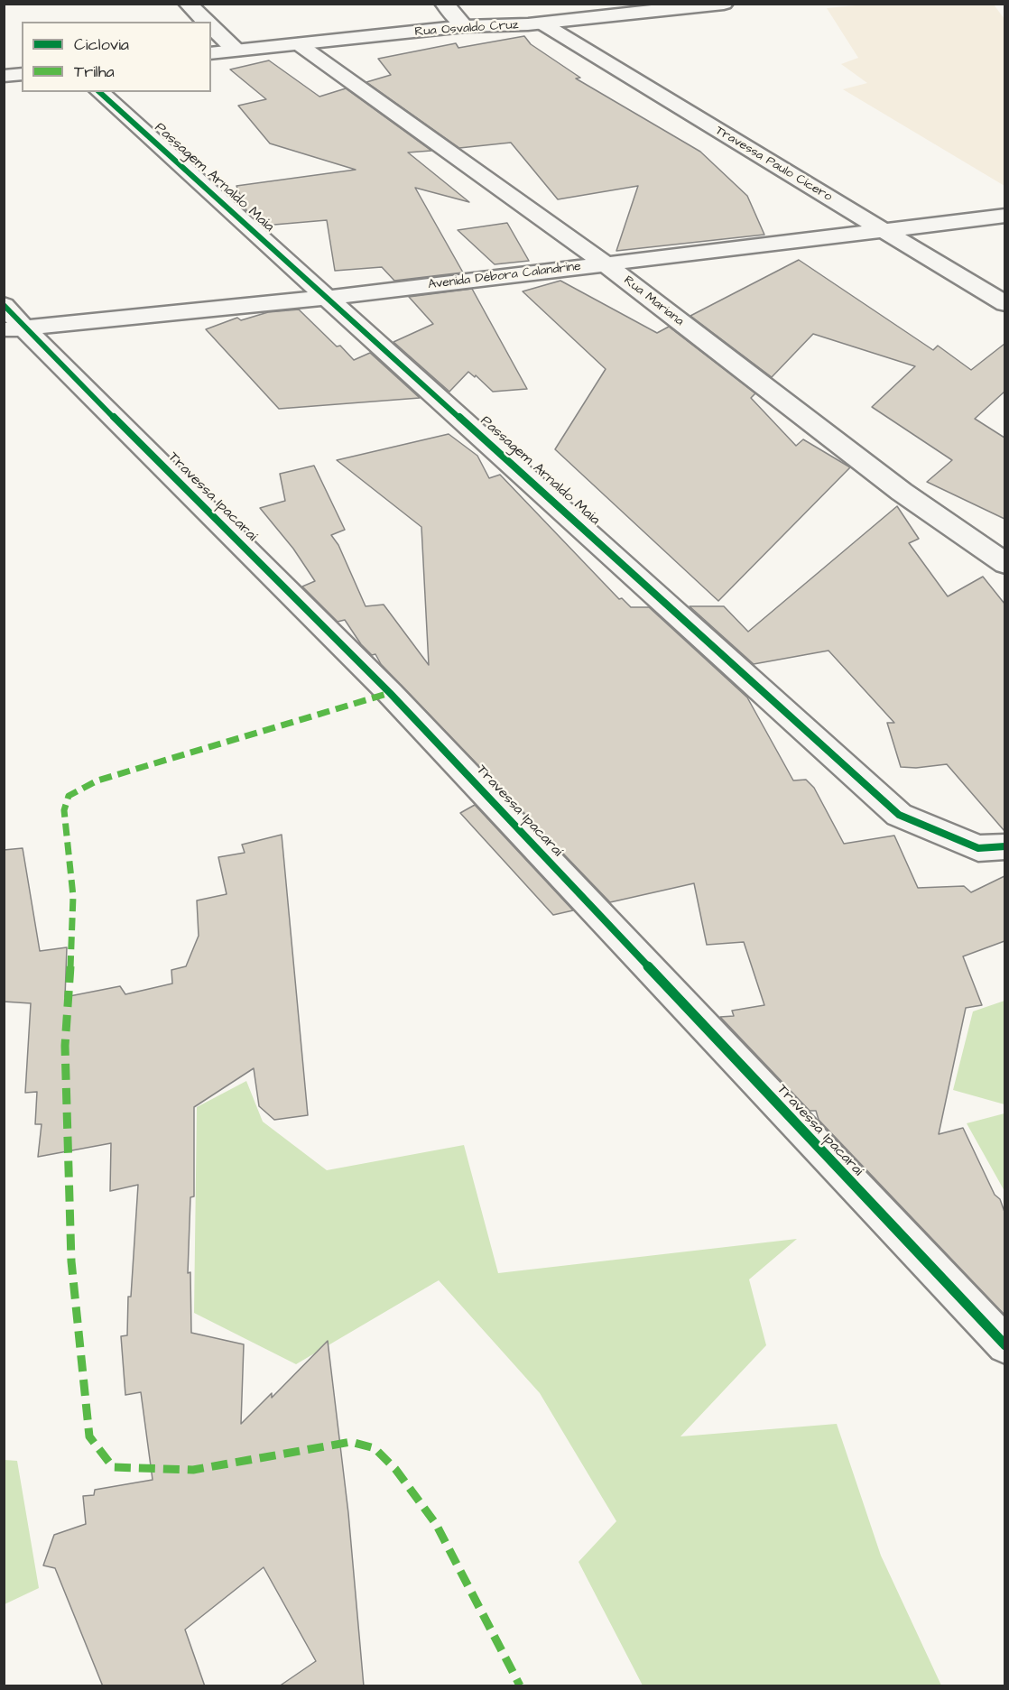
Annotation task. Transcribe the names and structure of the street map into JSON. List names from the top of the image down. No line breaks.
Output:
{"streets":{"street":["Rua Osvaldo Cruz","Travessa Paulo Cícero","Passagem Arnaldo Maia","Avenida Débora Calandrine","Rua Mariana","Travessa Ipacaraí"]},"crossings":[["Rua Osvaldo Cruz","Travessa Paulo Cícero"],["Rua Osvaldo Cruz","Rua Mariana"],["Travessa Paulo Cícero","Avenida Débora Calandrine"],["Passagem Arnaldo Maia","Avenida Débora Calandrine"],["Avenida Débora Calandrine","Rua Mariana"],["Avenida Débora Calandrine","Travessa Ipacaraí"]],"legend":["Ciclovia","Trilha"]}
